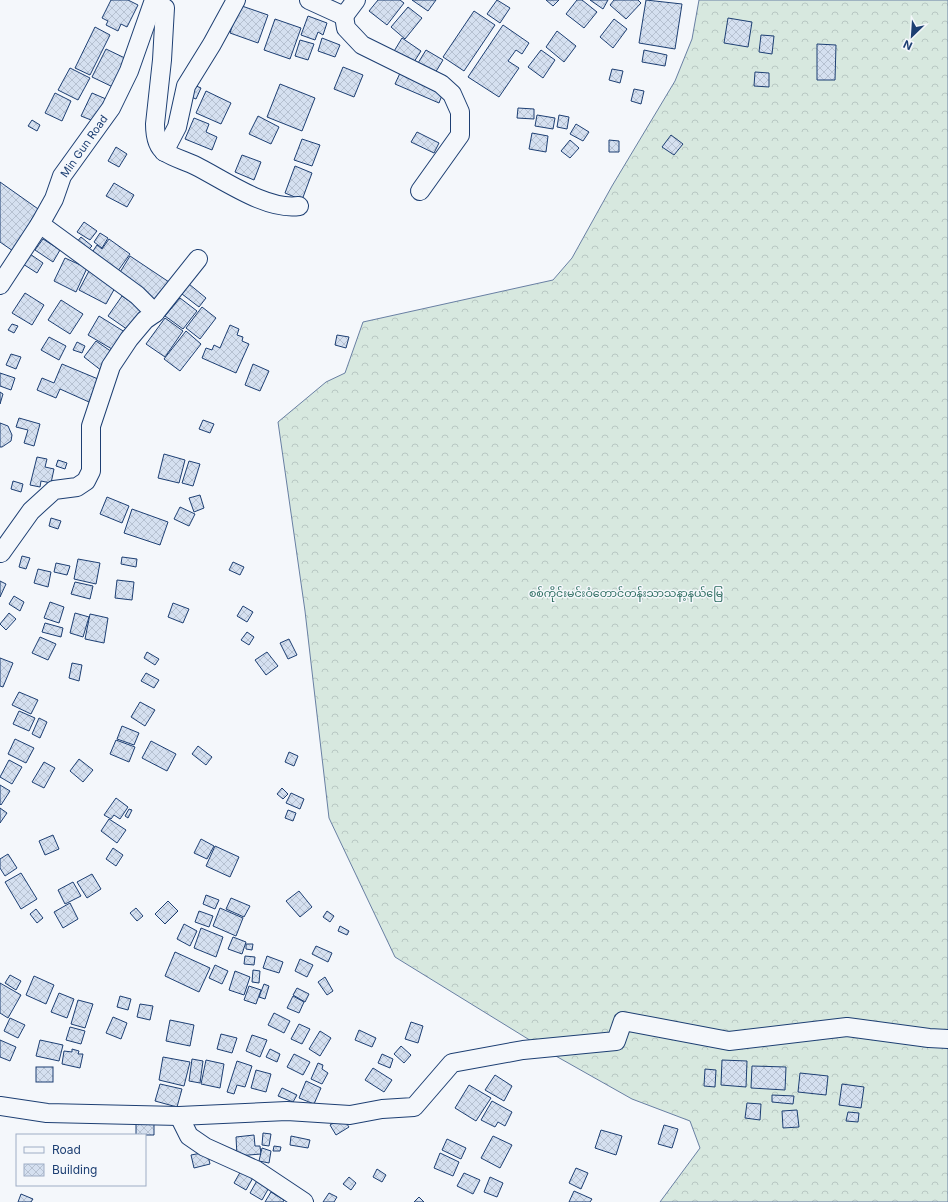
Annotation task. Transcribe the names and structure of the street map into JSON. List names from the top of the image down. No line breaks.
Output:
{"streets":{"street":["Min Gun Road"]},"parks":["စစ်ကိုင်းမင်းဝံတောင်တန်းသာသနာ့နယ်မြေ"],"legend":["Road","Building"],"north":"bottom left"}
